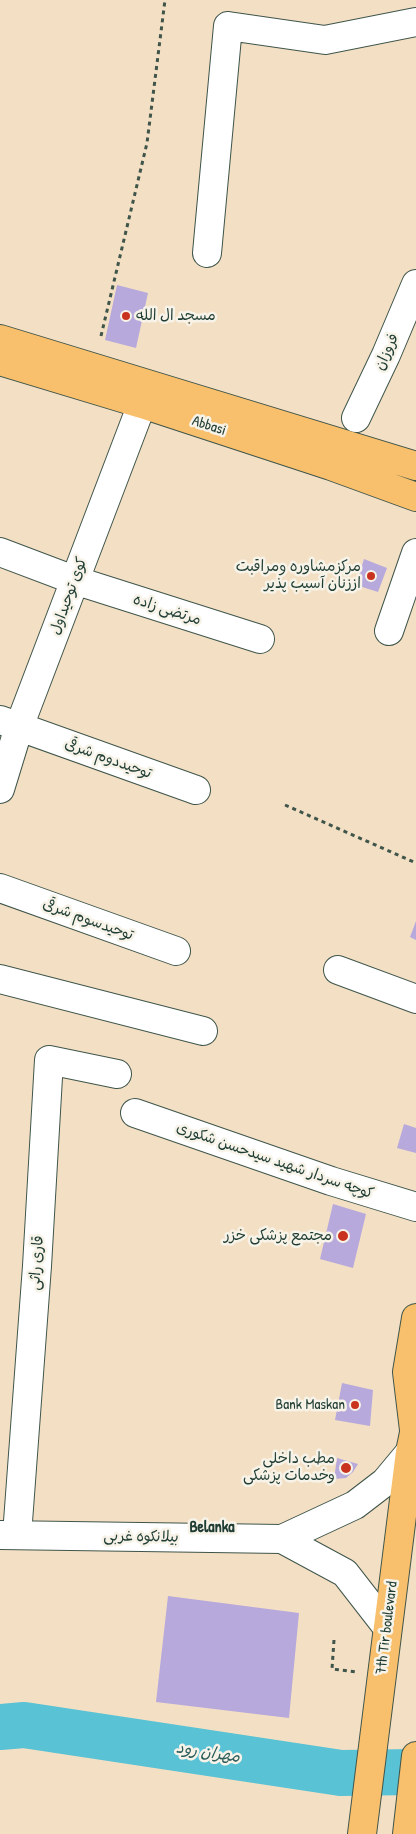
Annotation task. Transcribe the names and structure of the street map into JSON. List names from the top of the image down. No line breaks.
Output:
{"streets":{"main road":["Abbasi","7th Tir boulevard"],"street":["فروزان","کوی توحیداول","مرتضی زاده","توحیددوم شرقی","توحیدسوم شرقی","کوچه سردار شهید سیدحسن شکوری","قاری راثی","بیلانکوه غربی"]},"crossings":[["Abbasi","کوی توحیداول"],["کوی توحیداول","مرتضی زاده"],["کوی توحیداول","توحیددوم شرقی"],["قاری راثی","بیلانکوه غربی"],["بیلانکوه غربی","7th Tir boulevard"]],"districts":["Belanka"],"water":["مهران رود"],"places":["مسجد ال الله","مرکزمشاوره ومراقبت اززنان آسیب پذیر","مجتمع پزشکی خزر","Bank Maskan","مطب داخلی وخدمات پزشکی"]}
